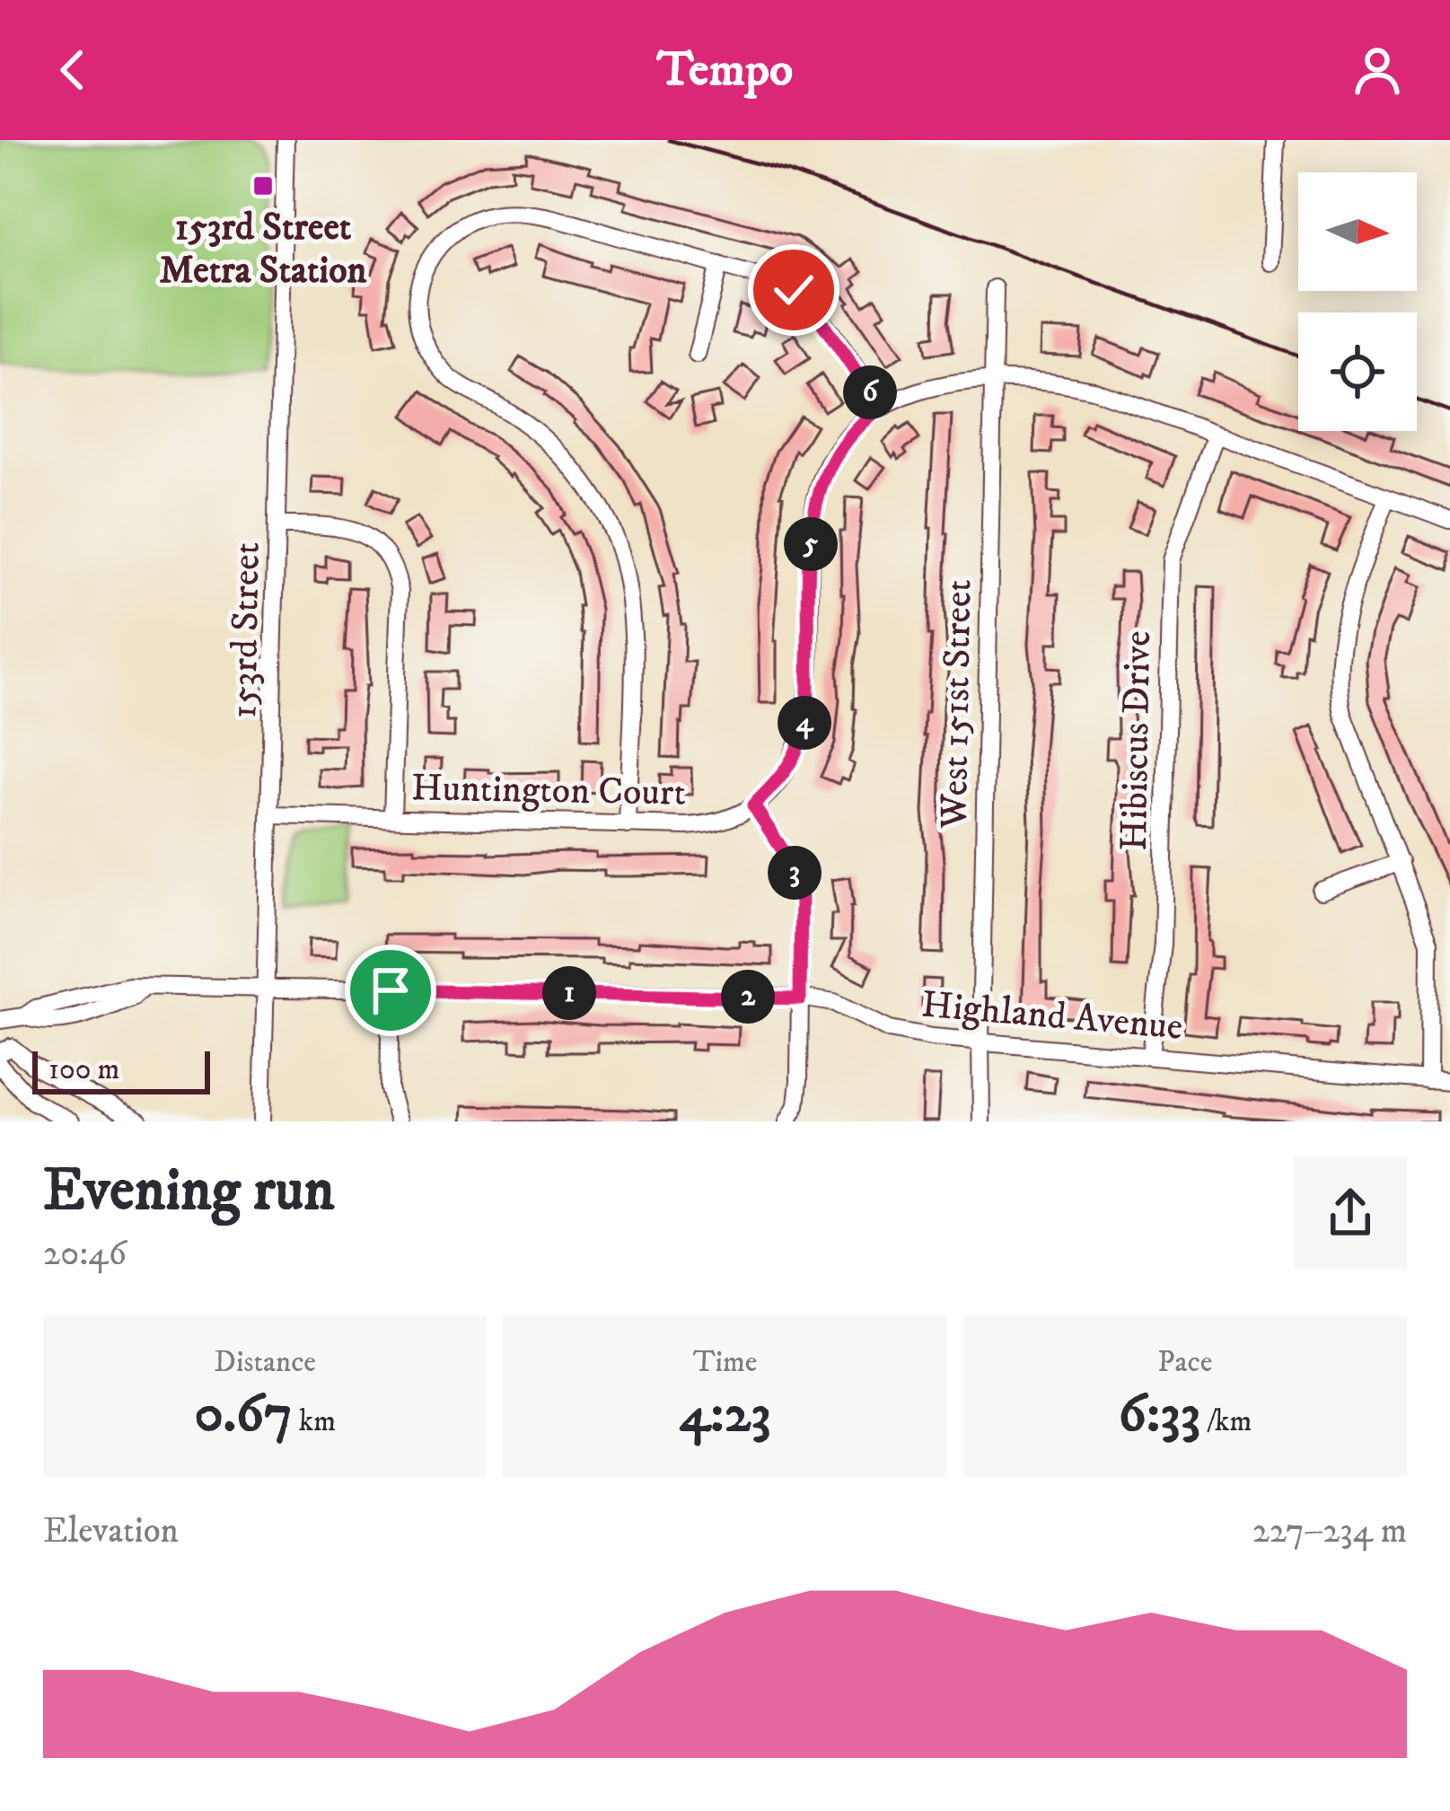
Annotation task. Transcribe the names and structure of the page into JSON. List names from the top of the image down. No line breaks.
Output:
{"streets":{"street":["153rd Street","West 151st Street","Hibiscus Drive","Huntington Court","Highland Avenue"]},"crossings":[["153rd Street","Huntington Court"],["153rd Street","Highland Avenue"],["West 151st Street","Huntington Court"],["West 151st Street","Highland Avenue"],["Hibiscus Drive","Huntington Court"],["Hibiscus Drive","Highland Avenue"]],"places":{"transit":["153rd Street Metra Station"]},"scale_bar":"100 m","north":"right","page":{"header":"Tempo","pins":["6","5","4","3","1","2"],"scale":"100 m","heading":["Evening run","20:46"],"stats":[["Distance","0.67 km"],["Time","4:23"],["Pace","6:33 /km"]],"chart":["Elevation","227–234 m"]}}
